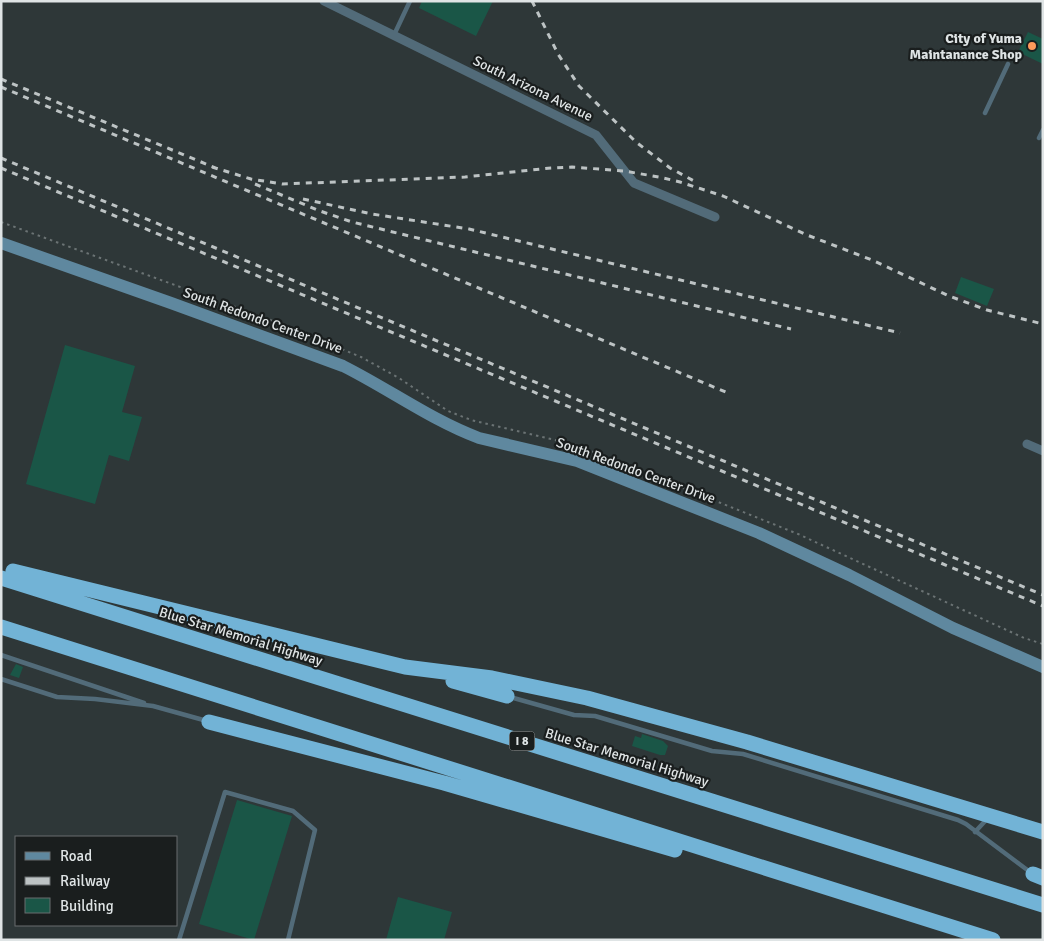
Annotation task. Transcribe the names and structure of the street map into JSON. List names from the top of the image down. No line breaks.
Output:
{"streets":{"highway":["Blue Star Memorial Highway","I 8"],"street":["South Arizona Avenue","South Redondo Center Drive"]},"places":["City of Yuma Maintanance Shop"],"legend":["Road","Railway","Building"]}
